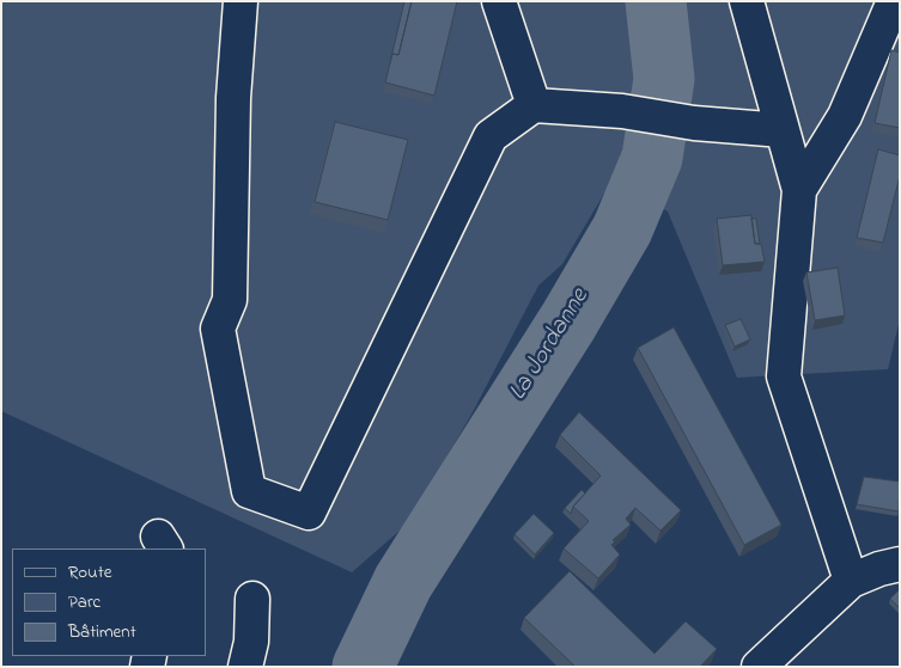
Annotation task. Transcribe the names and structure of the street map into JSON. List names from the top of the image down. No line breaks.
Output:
{"water":["La Jordanne"],"legend":["Route","Parc","Bâtiment"]}
